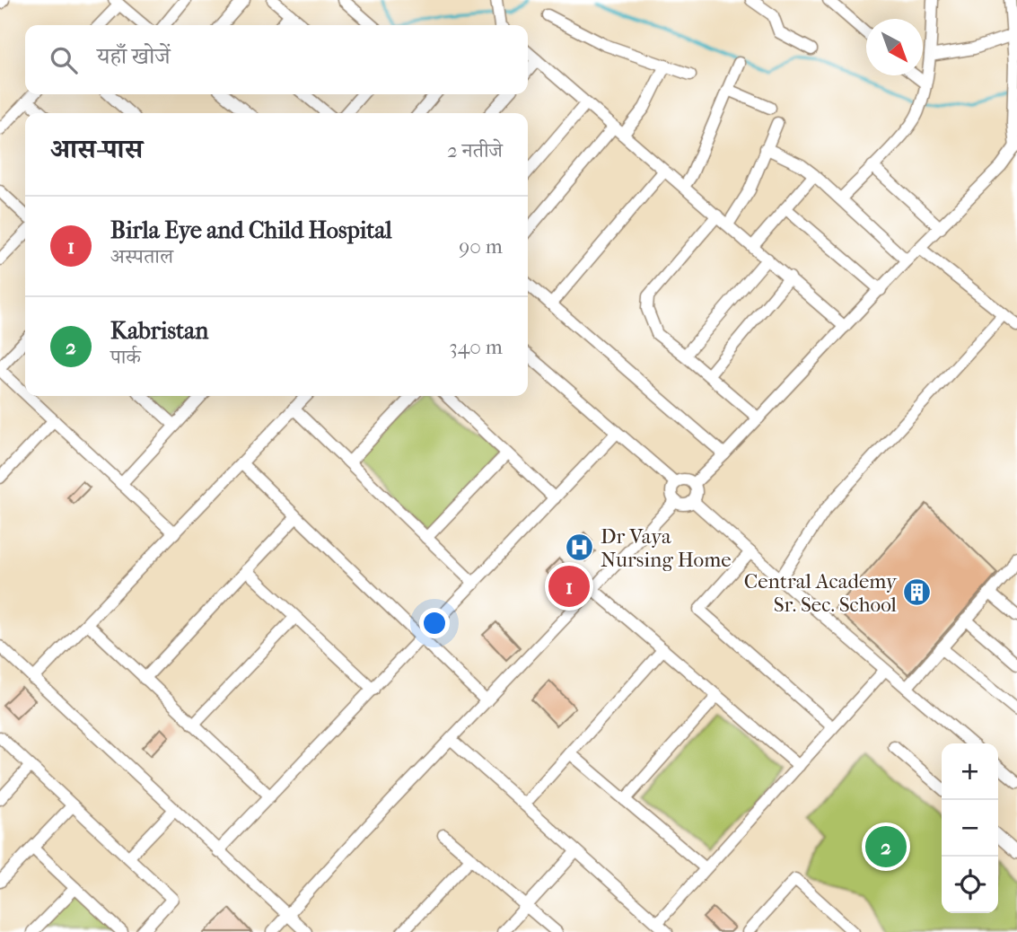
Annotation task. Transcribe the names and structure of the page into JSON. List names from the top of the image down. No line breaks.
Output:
{"places":{"hospital":["Dr Vaya Nursing Home"],"building":["Central Academy Sr. Sec. School"]},"north":"bottom right","page":{"search":"यहाँ खोजें","heading":["आस-पास","2 नतीजे"],"list":[{"mark":"1","name":"Birla Eye and Child Hospital","note":"अस्पताल","value":"90 m"},{"mark":"2","name":"Kabristan","note":"पार्क","value":"340 m"}],"pins":["1","2"],"map_buttons":["+","−"]}}
